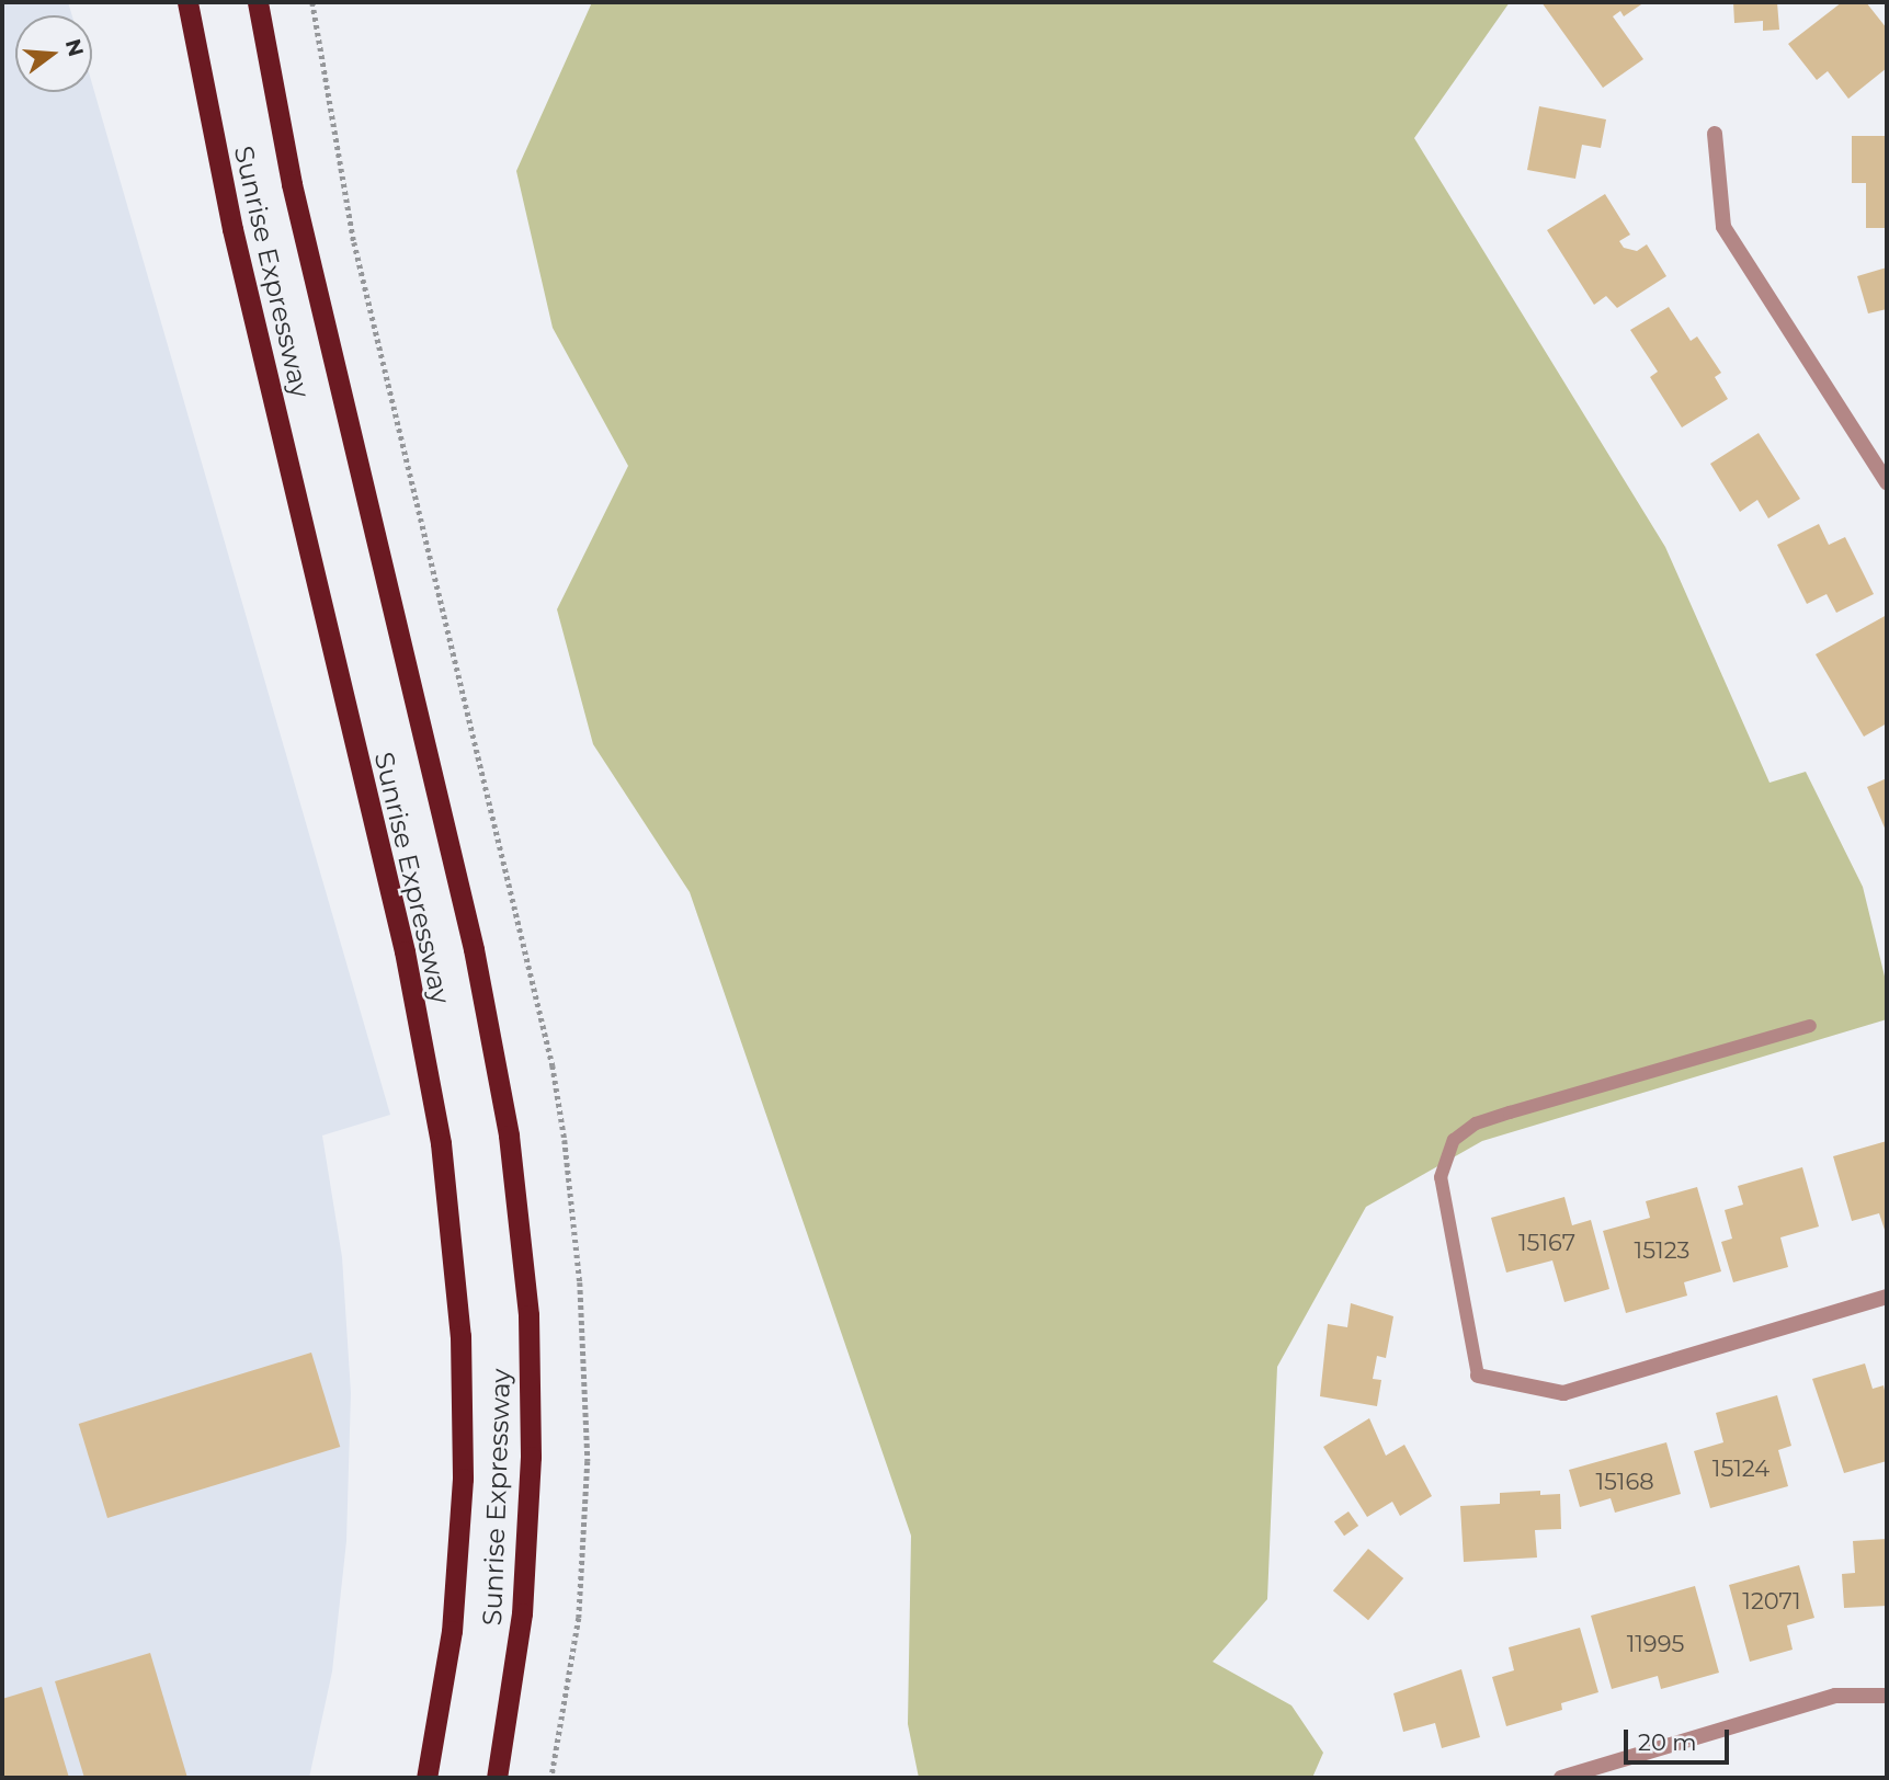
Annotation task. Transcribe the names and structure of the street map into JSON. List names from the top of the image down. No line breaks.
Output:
{"streets":{"highway":["Sunrise Expressway"]},"house_numbers":["15167","15123","15124","15168","12071","11995"],"scale_bar":"20 m","north":"right"}
